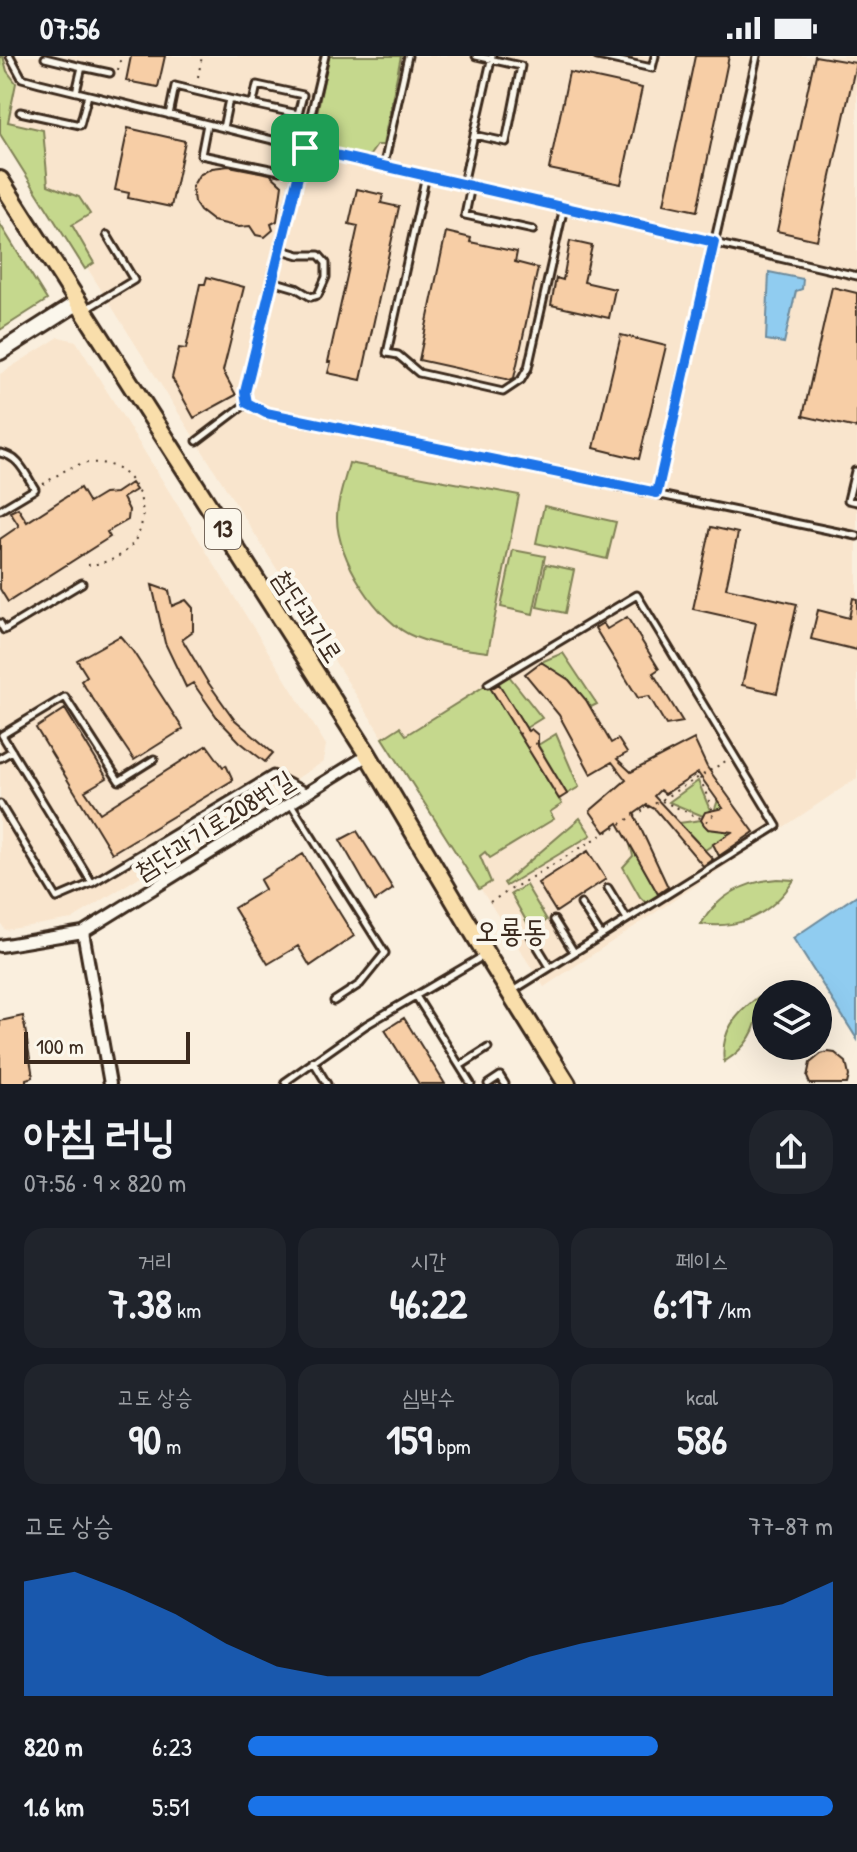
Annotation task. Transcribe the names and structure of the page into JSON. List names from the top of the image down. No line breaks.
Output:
{"streets":{"main road":["13","첨단과기로"],"street":["첨단과기로208번길"]},"crossings":[["첨단과기로","첨단과기로208번길"]],"districts":["오룡동"],"scale_bar":"100 m","page":{"status":"07:56","scale":"100 m","heading":["아침 러닝","07:56 · 9 × 820 m"],"stats":[["거리","7.38 km"],["시간","46:22"],["페이스","6:17 /km"],["고도 상승","90 m"],["심박수","159 bpm"],["kcal","586"]],"chart":["고도 상승","77–87 m"],"list":[{"name":"820 m","note":"6:23"},{"name":"1.6 km","note":"5:51"}]}}
